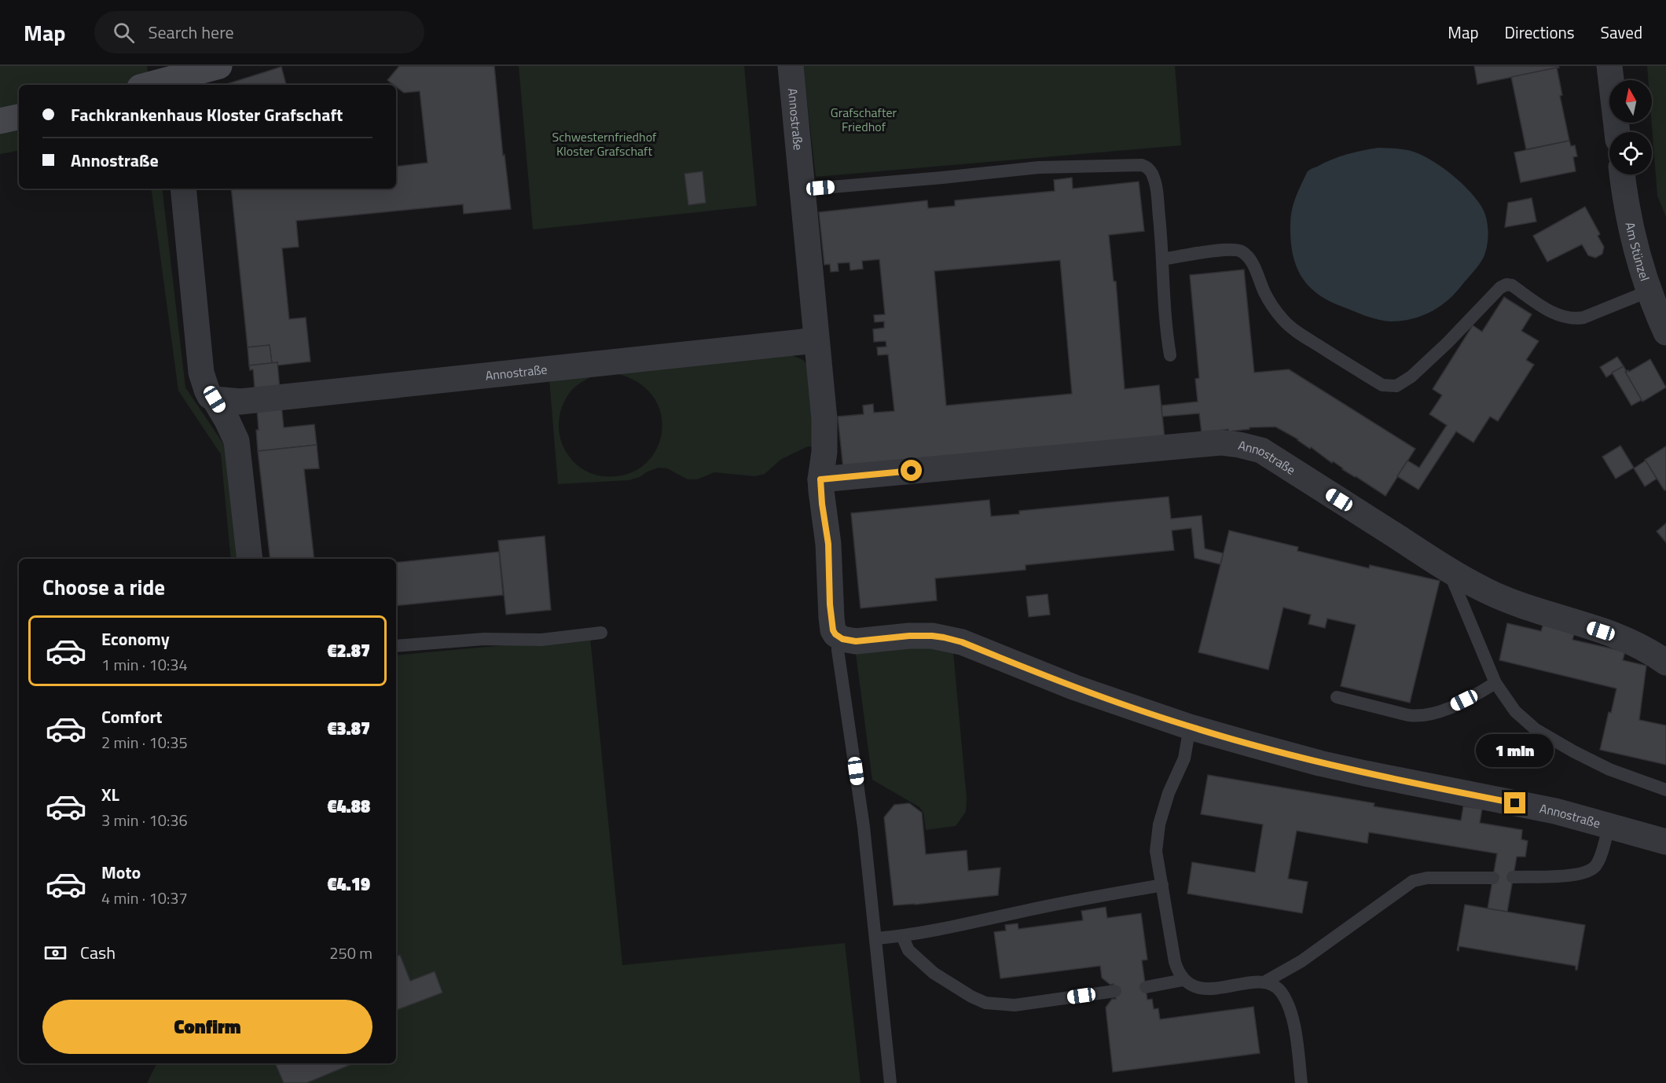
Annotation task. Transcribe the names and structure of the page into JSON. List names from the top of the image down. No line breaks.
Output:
{"streets":{"street":["Annostraße","Am Stünzel"]},"parks":["Grafschafter Friedhof","Schwesternfriedhof Kloster Grafschaft"],"north":"top","page":{"header":"Map","search":"Search here","nav":["Map","Directions","Saved"],"banner":["Fachkrankenhaus Kloster Grafschaft","Annostraße"],"heading":"Choose a ride","list":[{"name":"Economy","note":"1 min · 10:34","value":"€2.87"},{"name":"Comfort","note":"2 min · 10:35","value":"€3.87"},{"name":"XL","note":"3 min · 10:36","value":"€4.88"},{"name":"Moto","note":"4 min · 10:37","value":"€4.19"}],"bubble":"1 min","pay":["Cash","250 m"],"buttons":"Confirm"}}
